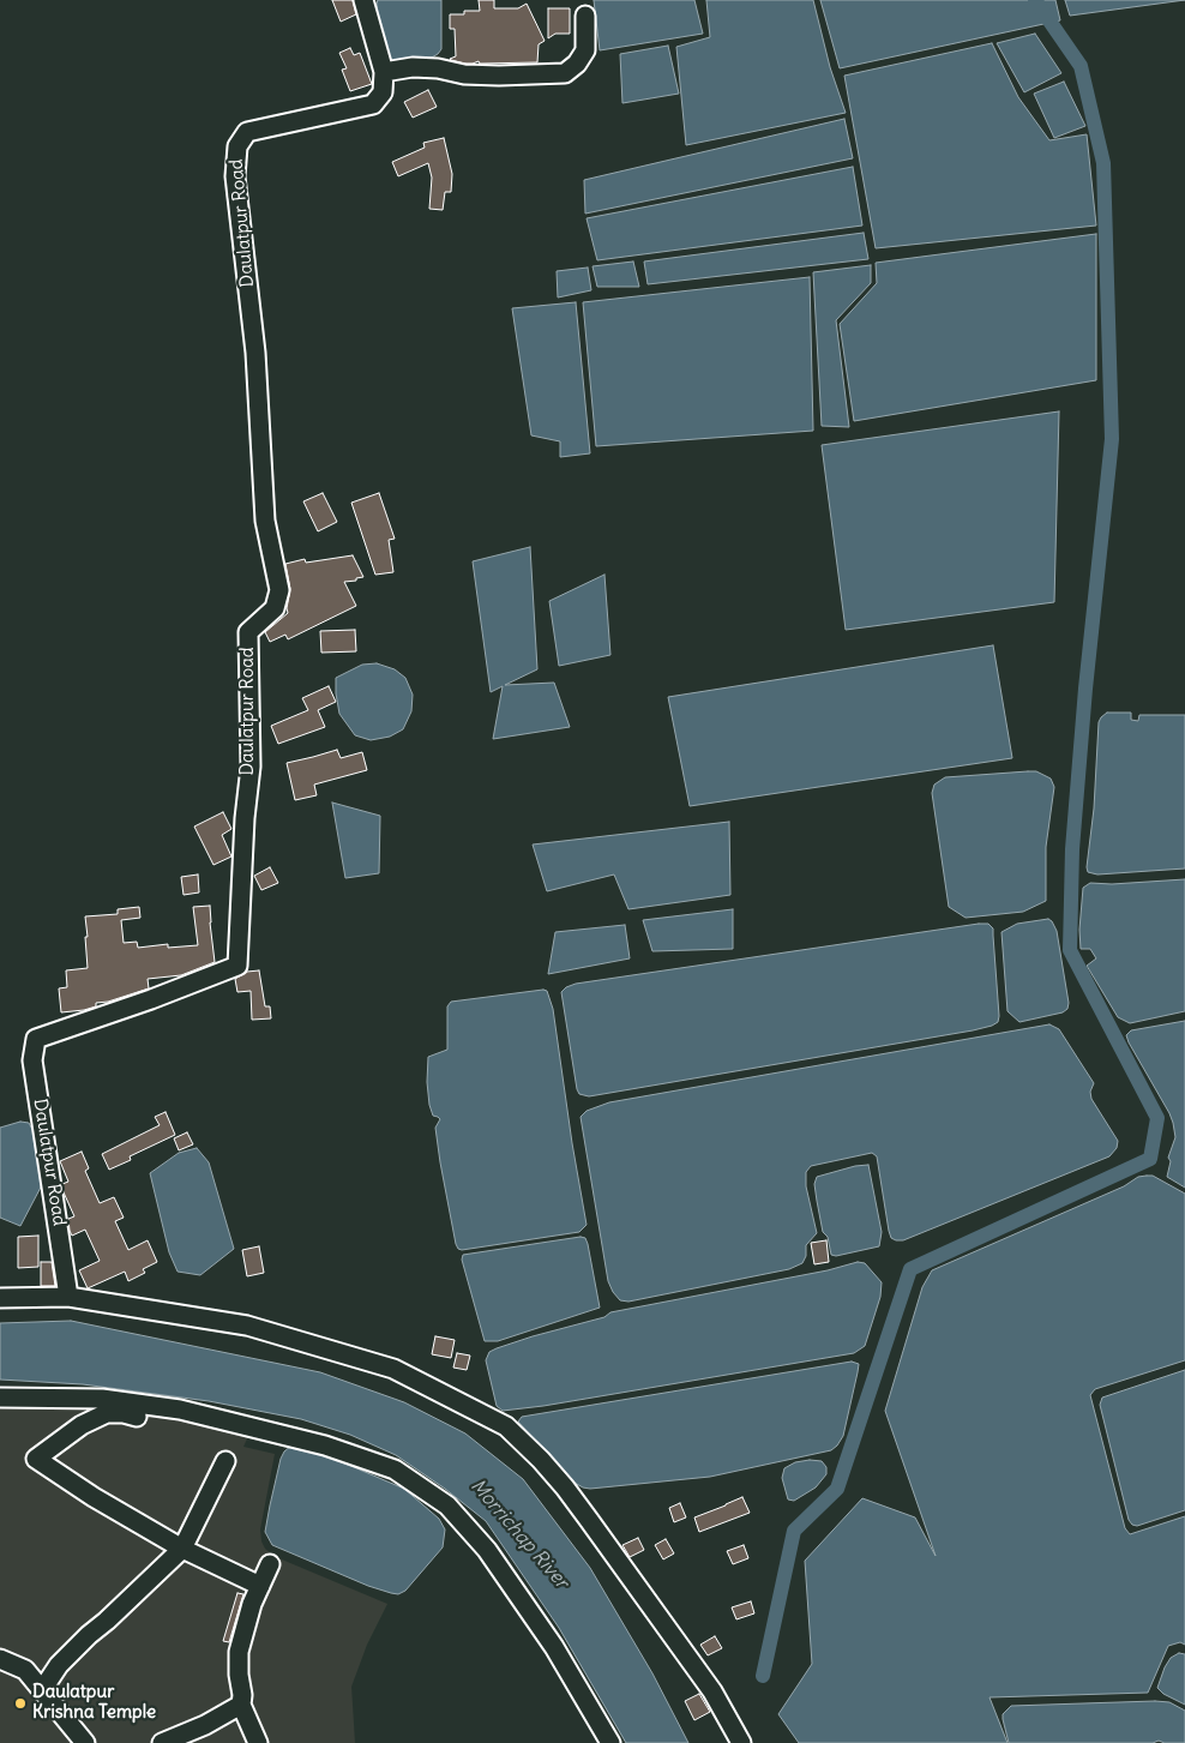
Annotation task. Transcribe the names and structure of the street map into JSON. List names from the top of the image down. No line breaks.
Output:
{"streets":{"street":["Daulatpur Road"]},"water":["Morrichap River"],"places":["Daulatpur Krishna Temple"]}
